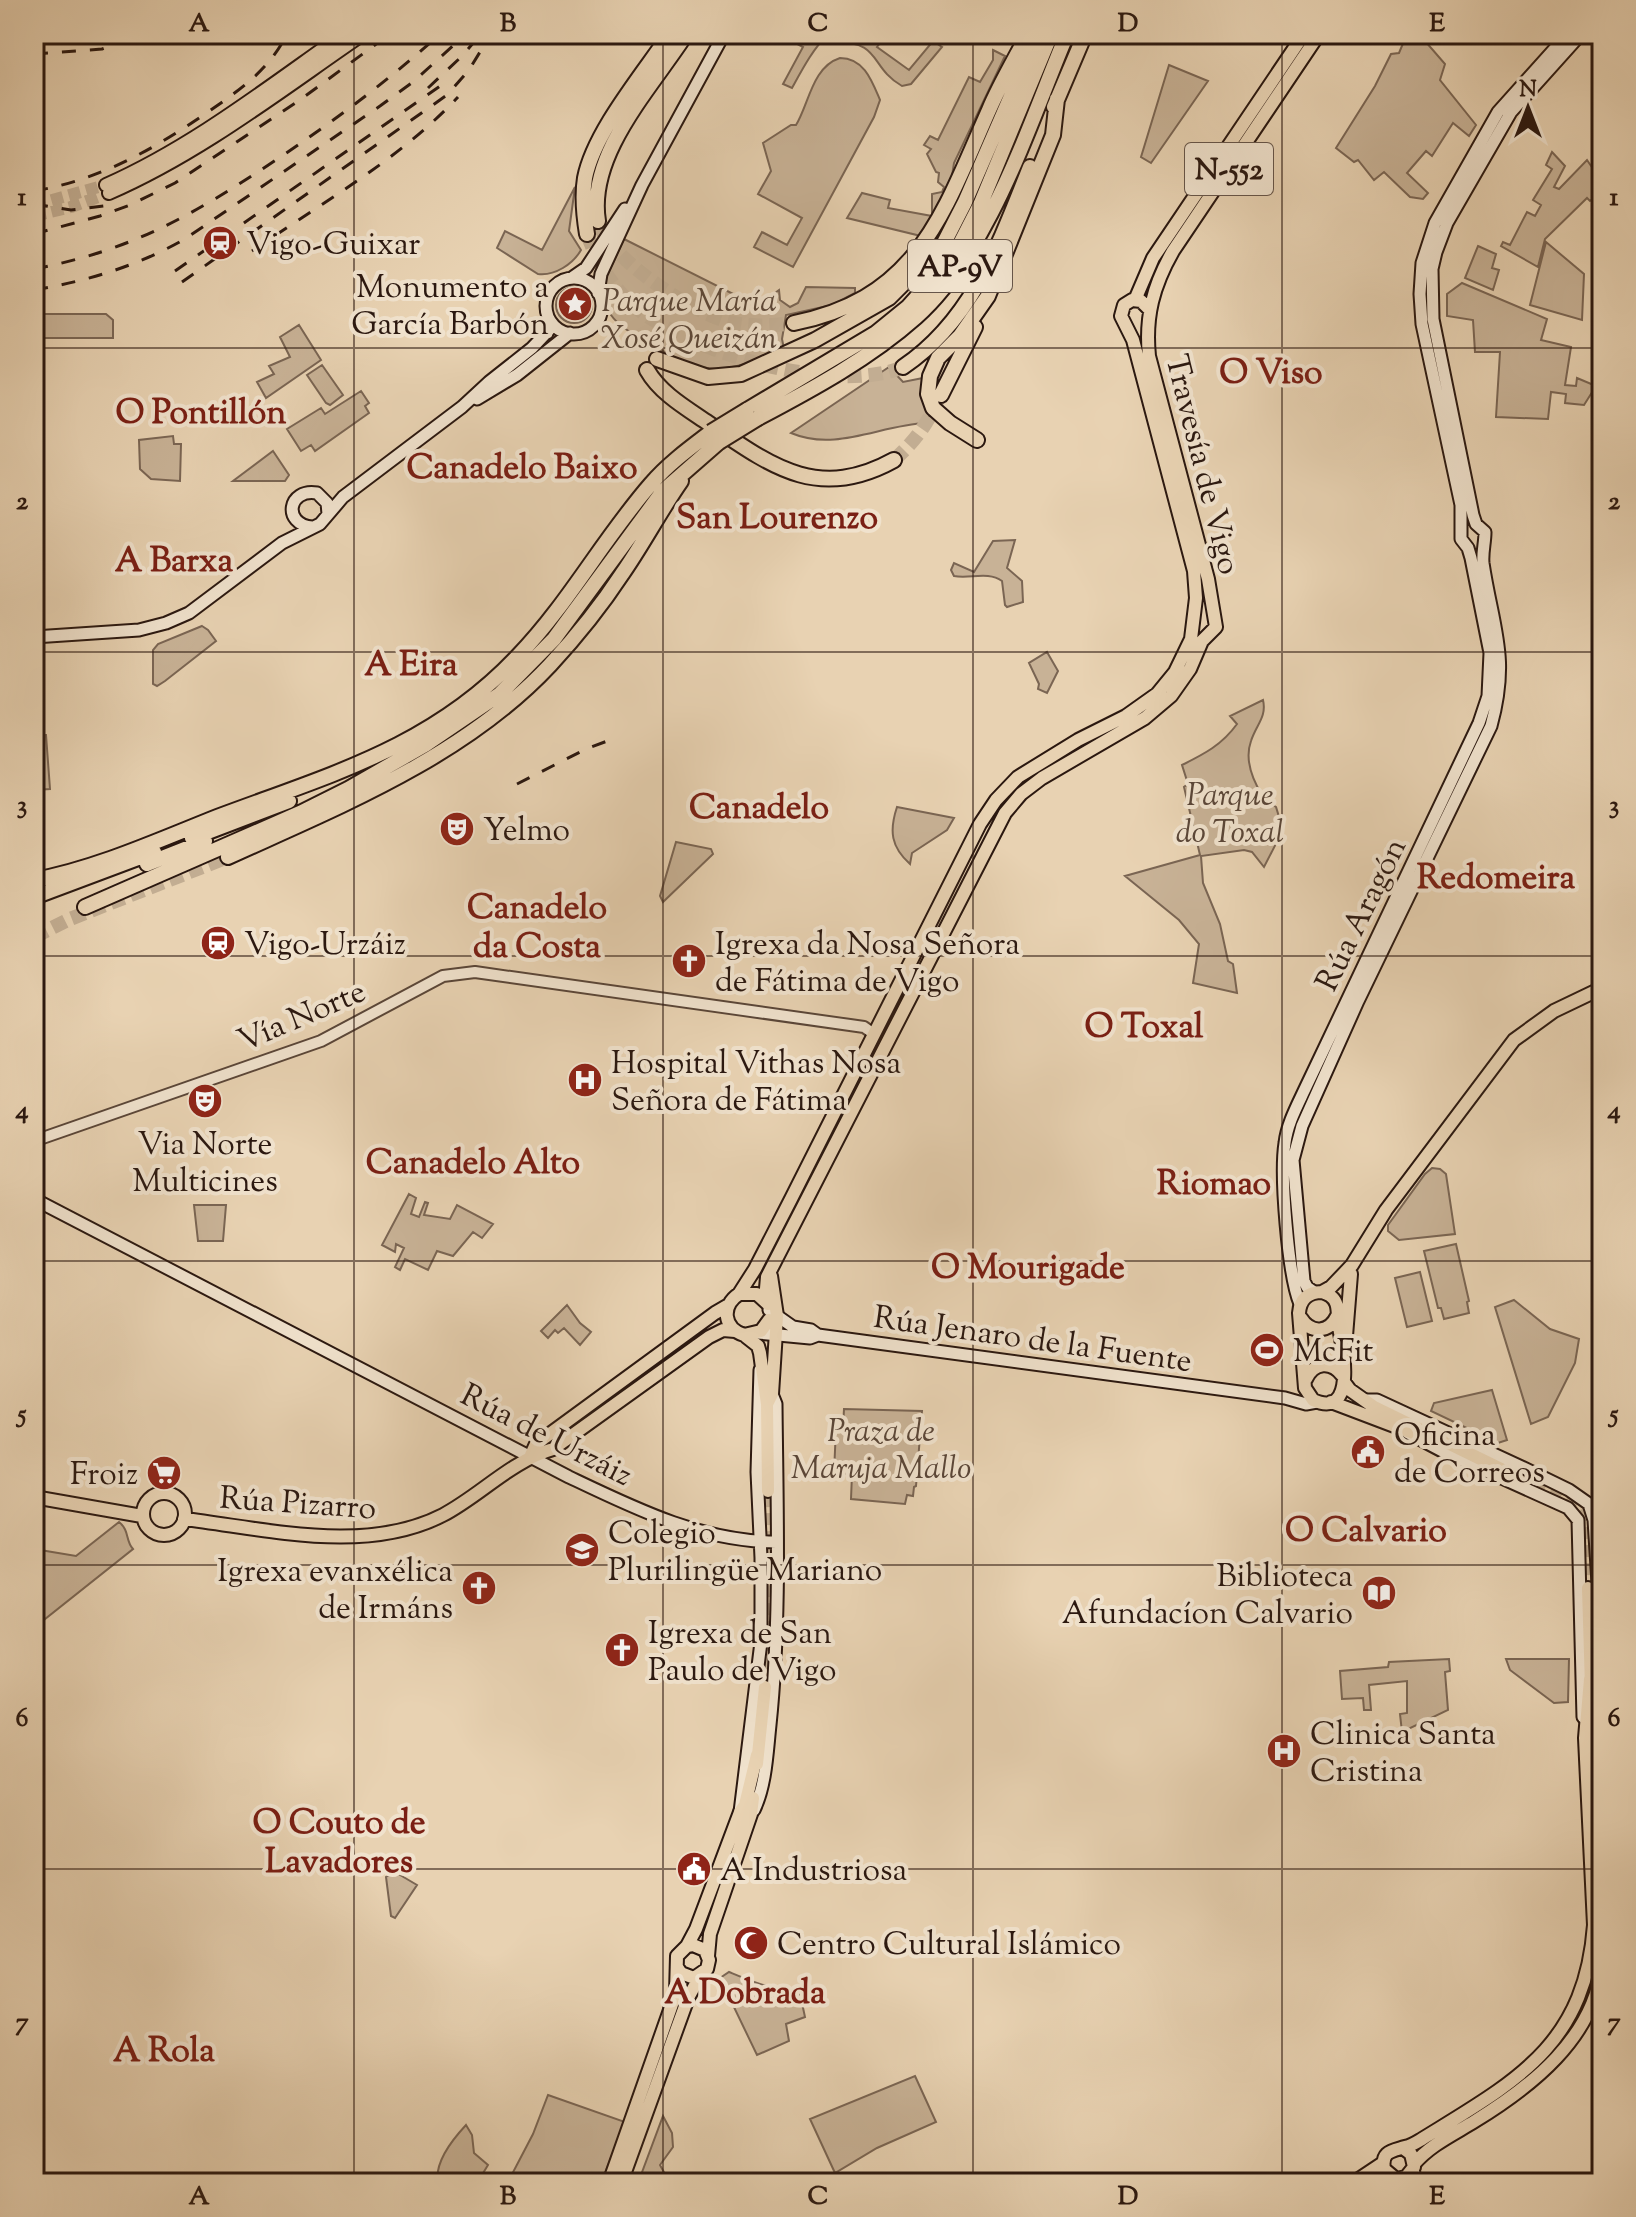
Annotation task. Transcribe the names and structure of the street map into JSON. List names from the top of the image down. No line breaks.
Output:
{"streets":{"highway":["AP-9V"],"main road":["N-552","Travesía de Vigo","Rúa Aragón","Rúa Jenaro de la Fuente","Rúa de Urzáiz","Rúa Pizarro"],"street":["Vía Norte"]},"crossings":[["N-552","Travesía de Vigo"],["Travesía de Vigo","Vía Norte"],["Travesía de Vigo","Rúa Jenaro de la Fuente"],["Rúa Aragón","Rúa Jenaro de la Fuente"],["Rúa de Urzáiz","Rúa Pizarro"]],"districts":["O Viso","O Pontillón","Canadelo Baixo","San Lourenzo","A Barxa","A Eira","Canadelo","Redomeira","Canadelo da Costa","O Toxal","Canadelo Alto","Riomao","O Mourigade","O Calvario","O Couto de Lavadores","A Dobrada","A Rola"],"parks":["Parque María Xosé Queizán","Parque do Toxal","Praza de Maruja Mallo"],"places":{"station":["Vigo-Guixar","Vigo-Urzáiz"],"place":["Monumento a García Barbón"],"theatre":["Yelmo","Via Norte Multicines"],"church":["Igrexa da Nosa Señora de Fátima de Vigo","Igrexa evanxélica de Irmáns","Igrexa de San Paulo de Vigo"],"hospital":["Hospital Vithas Nosa Señora de Fátima","Clinica Santa Cristina"],"sports":["McFit"],"public building":["Oficina de Correos","A Industriosa"],"supermarket":["Froiz"],"school or university":["Colegio Plurilingüe Mariano"],"library":["Biblioteca Afundacíon Calvario"],"mosque":["Centro Cultural Islámico"]},"north":"top","grid":{"columns":["A","B","C","D","E"],"rows":["1","2","3","4","5","6","7"]}}
